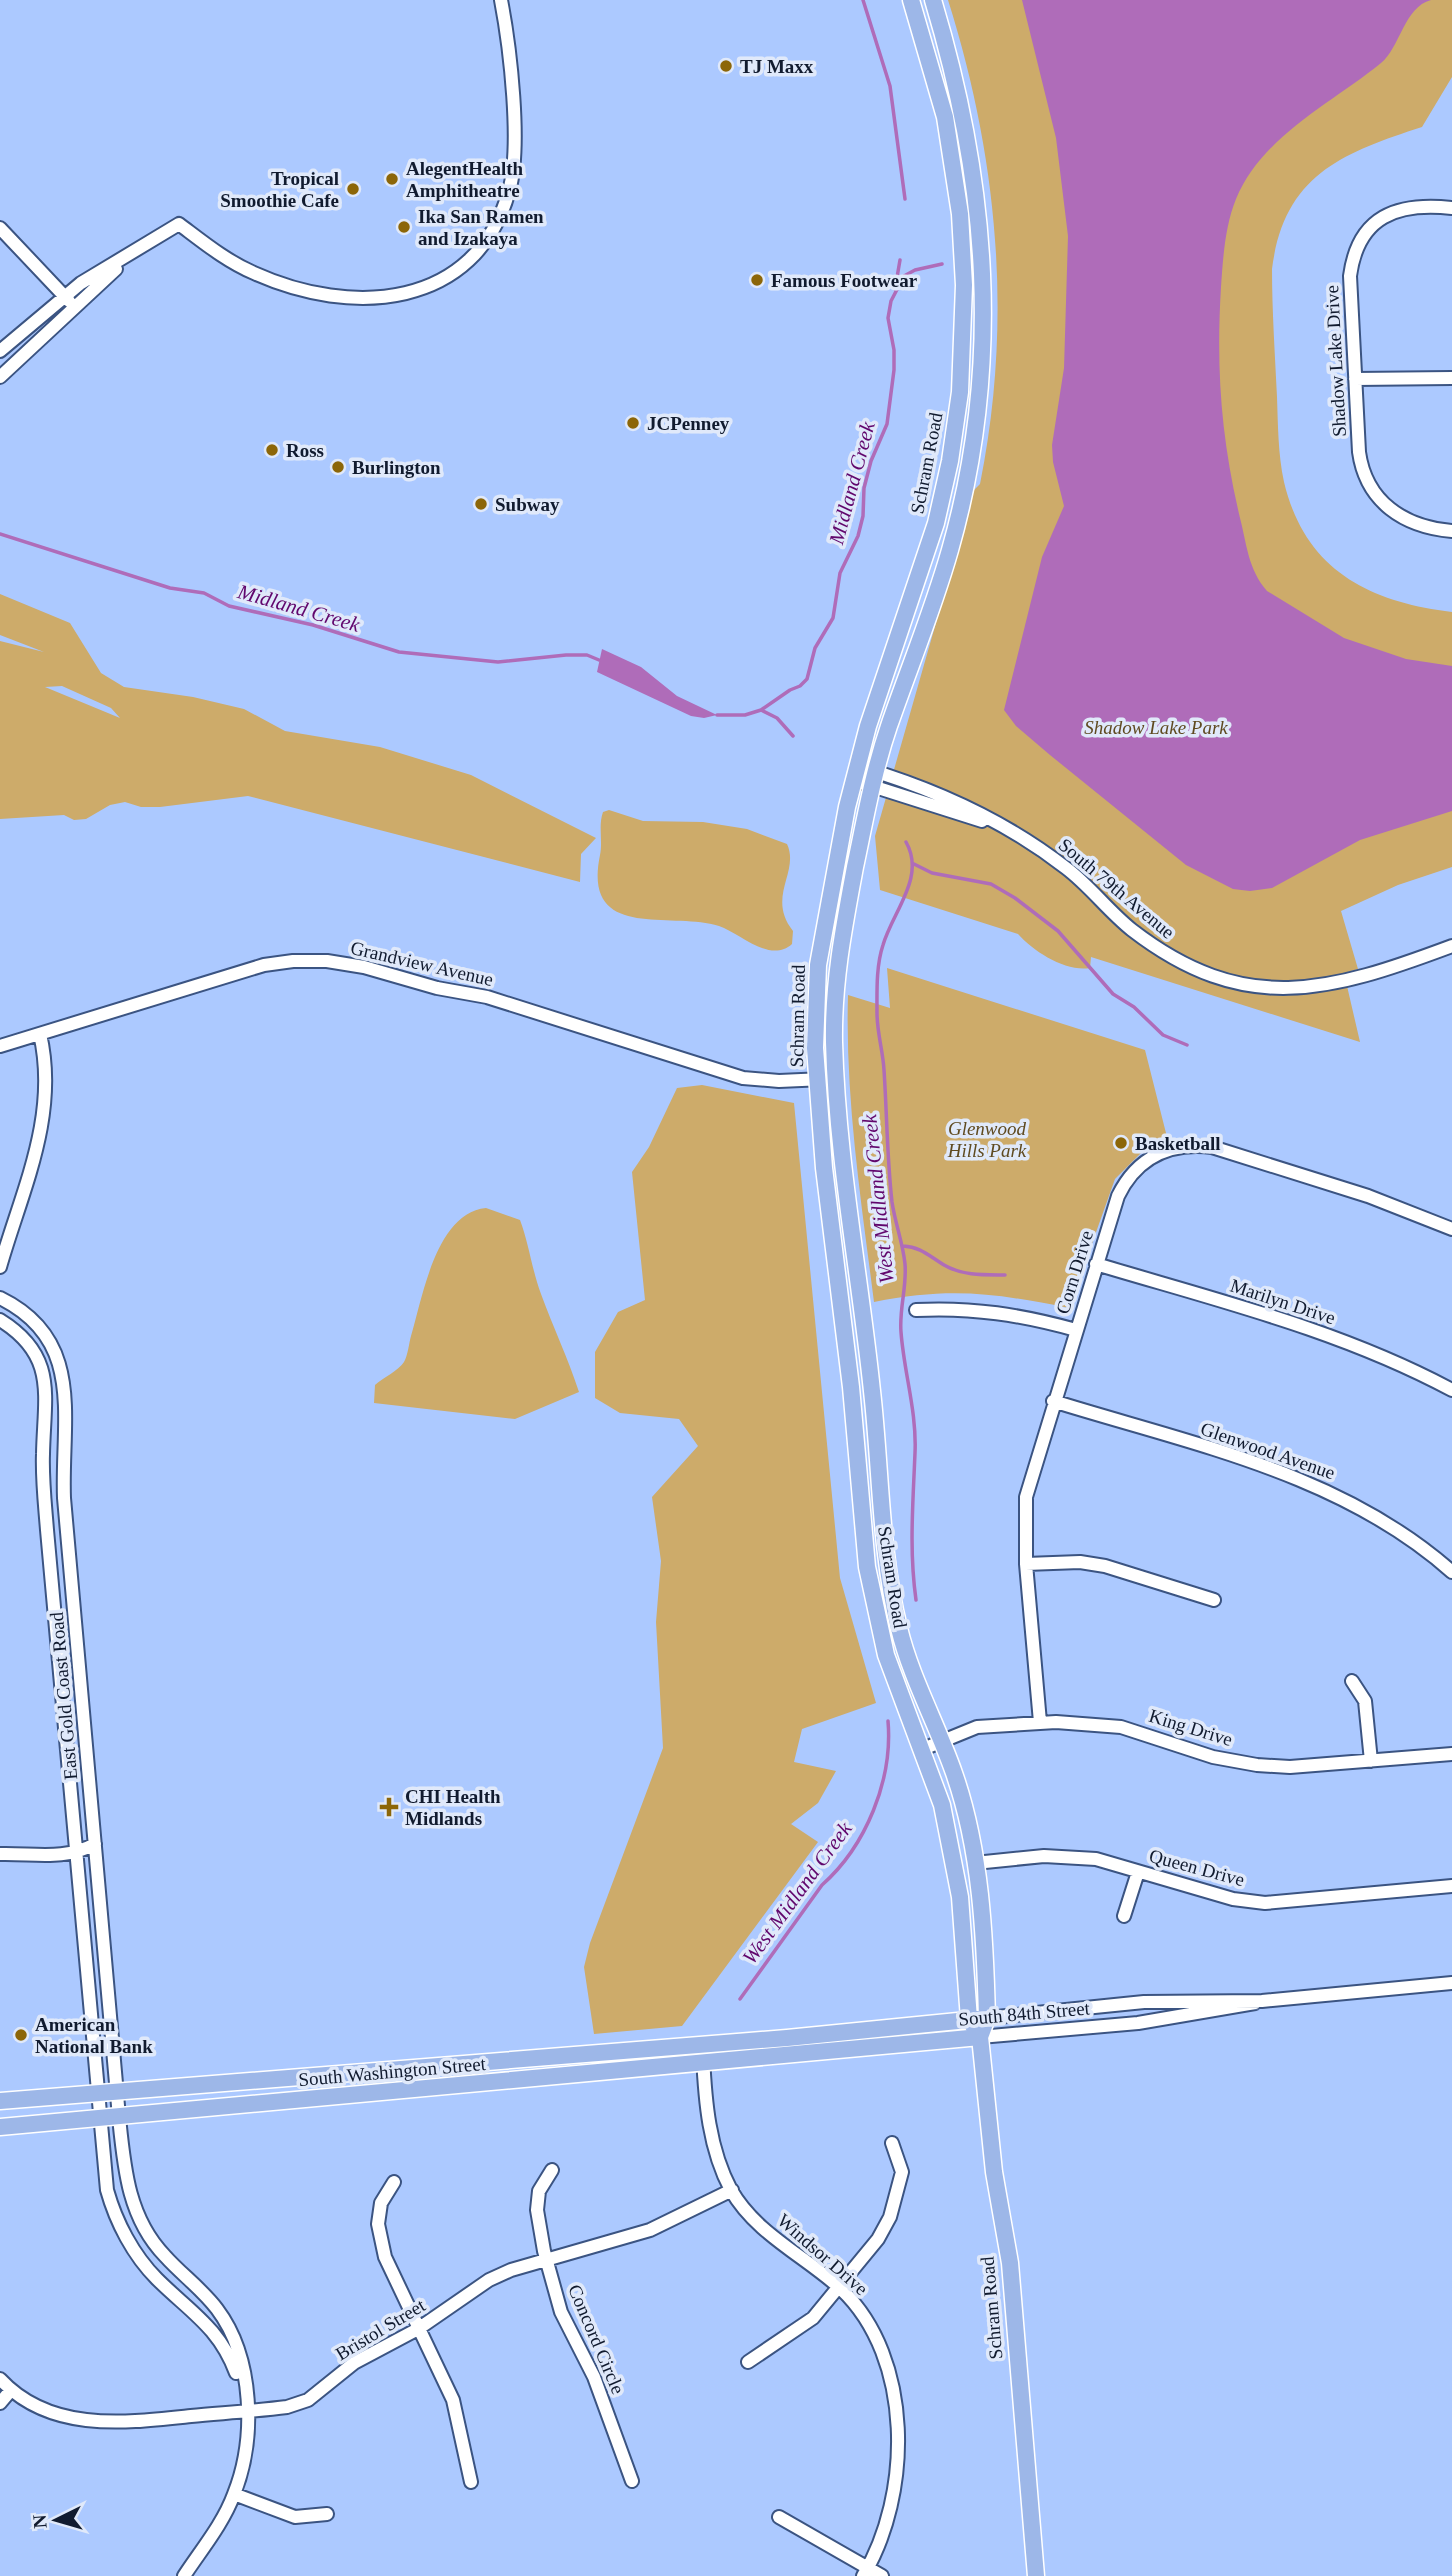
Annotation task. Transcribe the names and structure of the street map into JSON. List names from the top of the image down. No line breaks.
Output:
{"streets":{"main road":["Schram Road","South 84th Street","South Washington Street"],"street":["Shadow Lake Drive","South 79th Avenue","Grandview Avenue","Corn Drive","Marilyn Drive","Glenwood Avenue","East Gold Coast Road","King Drive","Queen Drive","Windsor Drive","Bristol Street","Concord Circle"]},"crossings":[["Schram Road","South 79th Avenue"],["Schram Road","Grandview Avenue"],["Schram Road","King Drive"],["Schram Road","Queen Drive"],["Schram Road","South 84th Street"],["Corn Drive","Marilyn Drive"],["Corn Drive","Glenwood Avenue"],["Corn Drive","King Drive"],["East Gold Coast Road","South Washington Street"],["East Gold Coast Road","Bristol Street"],["South 84th Street","South Washington Street"],["South Washington Street","Windsor Drive"],["Windsor Drive","Bristol Street"],["Bristol Street","Concord Circle"]],"water":["Midland Creek","West Midland Creek"],"parks":["Shadow Lake Park","Glenwood Hills Park"],"places":{"other":["TJ Maxx","AlegentHealth Amphitheatre","Tropical Smoothie Cafe","Ika San Ramen and Izakaya","Famous Footwear","JCPenney","Ross","Burlington","Subway","Basketball","American National Bank"],"health":["CHI Health Midlands"]},"north":"left"}
